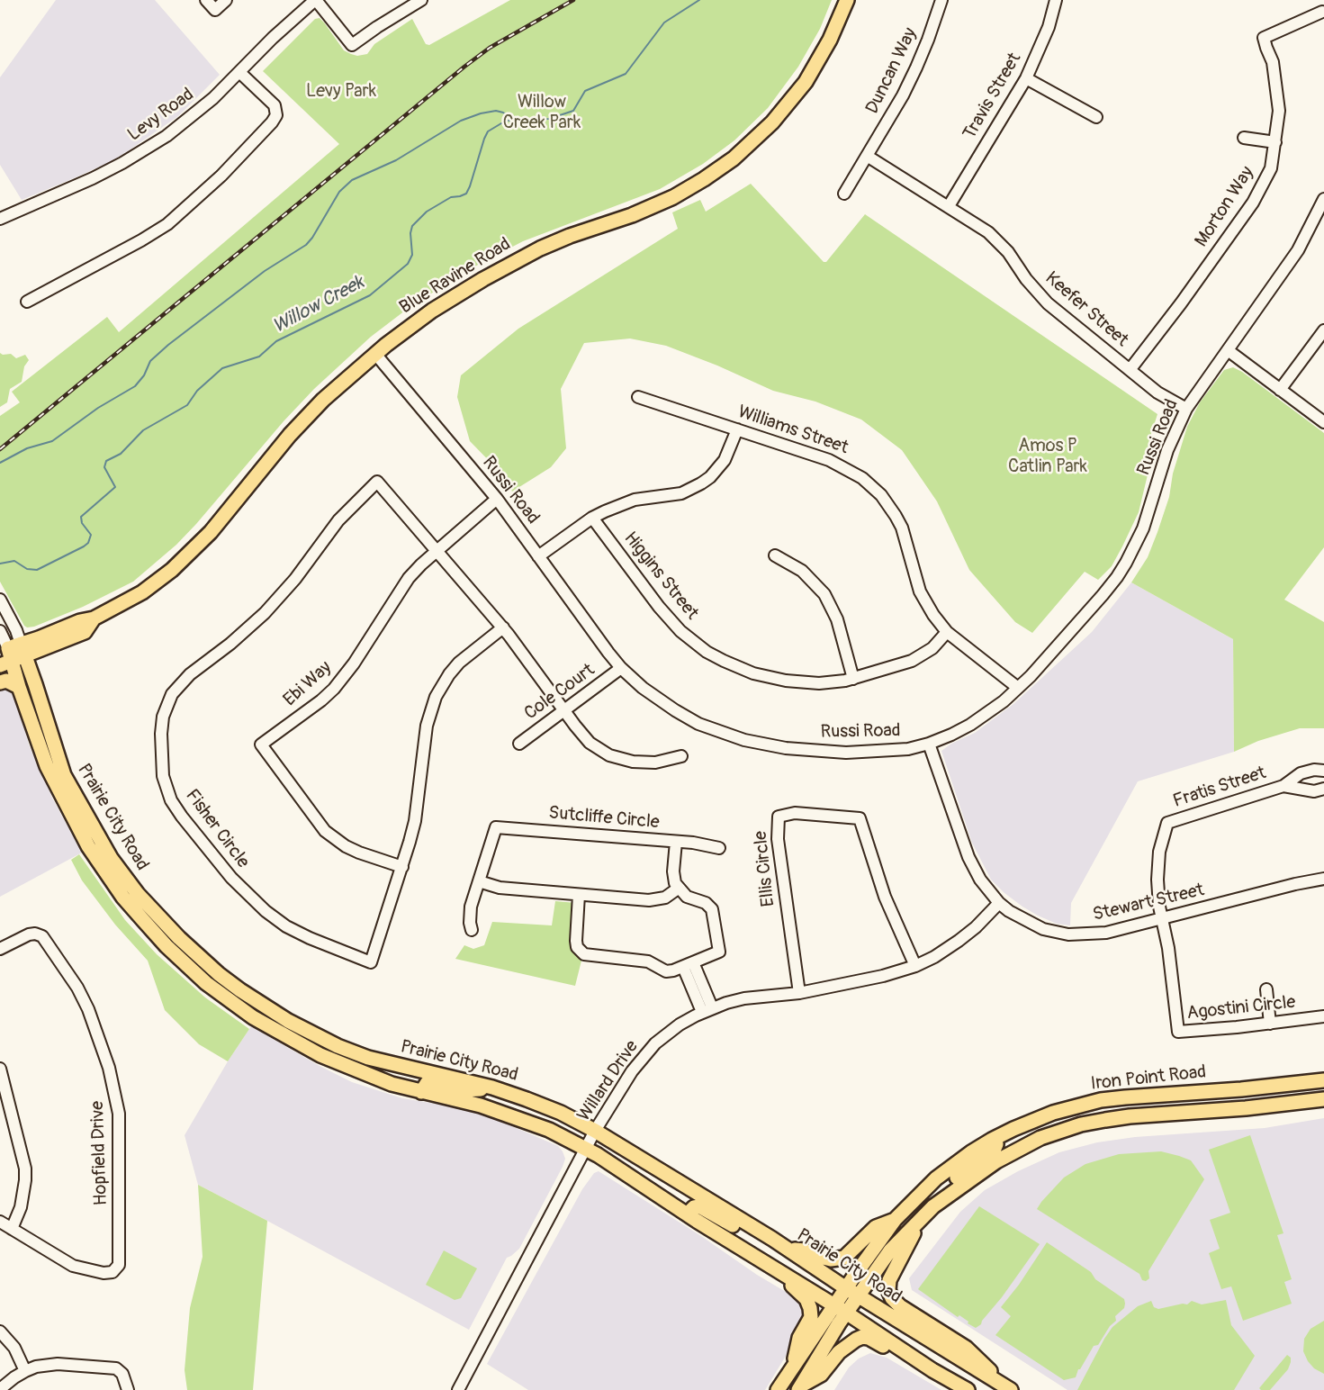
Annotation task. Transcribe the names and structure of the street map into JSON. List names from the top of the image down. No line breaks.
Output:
{"streets":{"main road":["Blue Ravine Road","Prairie City Road","Iron Point Road"],"street":["Duncan Way","Travis Street","Levy Road","Morton Way","Keefer Street","Williams Street","Russi Road","Higgins Street","Ebi Way","Cole Court","Fratis Street","Sutcliffe Circle","Fisher Circle","Ellis Circle","Stewart Street","Agostini Circle","Willard Drive","Hopfield Drive"]},"crossings":[["Duncan Way","Keefer Street"],["Travis Street","Keefer Street"],["Morton Way","Keefer Street"],["Blue Ravine Road","Russi Road"],["Blue Ravine Road","Prairie City Road"],["Keefer Street","Russi Road"],["Williams Street","Russi Road"],["Williams Street","Higgins Street"],["Russi Road","Ebi Way"],["Russi Road","Cole Court"],["Russi Road","Stewart Street"],["Ebi Way","Fisher Circle"],["Cole Court","Fisher Circle"],["Fratis Street","Stewart Street"],["Fratis Street","Agostini Circle"],["Prairie City Road","Iron Point Road"],["Prairie City Road","Willard Drive"],["Ellis Circle","Willard Drive"],["Stewart Street","Agostini Circle"],["Stewart Street","Willard Drive"]],"water":["Willow Creek"],"parks":["Levy Park","Willow Creek Park","Amos P Catlin Park"]}
